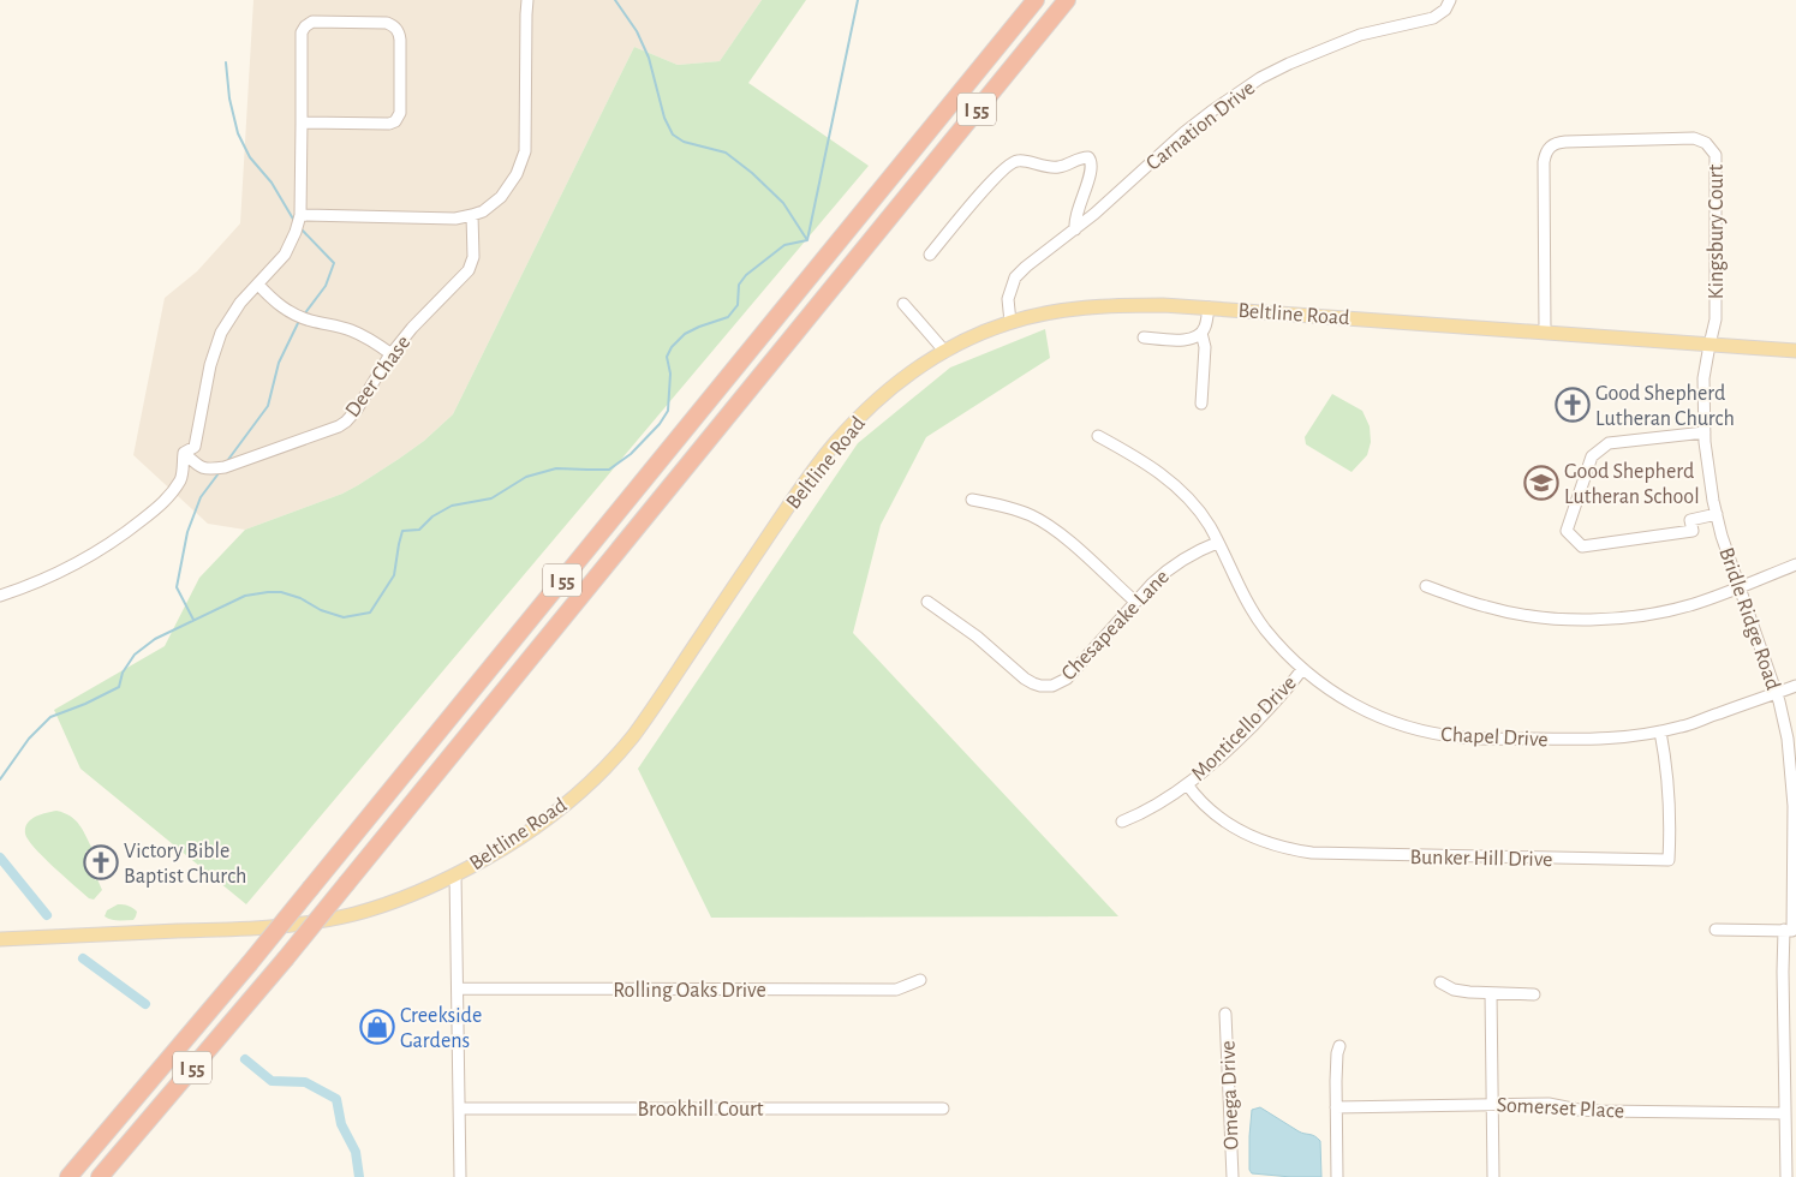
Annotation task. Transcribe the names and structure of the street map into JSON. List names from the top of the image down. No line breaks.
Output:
{"streets":{"highway":["I 55"],"main road":["Beltline Road"],"street":["Carnation Drive","Kingsbury Court","Deer Chase","Bridle Ridge Road","Chesapeake Lane","Monticello Drive","Chapel Drive","Bunker Hill Drive","Rolling Oaks Drive","Omega Drive","Somerset Place","Brookhill Court"]},"crossings":[["Carnation Drive","Beltline Road"],["Kingsbury Court","Beltline Road"],["Kingsbury Court","Bridle Ridge Road"],["Beltline Road","Bridle Ridge Road"],["Bridle Ridge Road","Chapel Drive"],["Bridle Ridge Road","Somerset Place"],["Chesapeake Lane","Chapel Drive"],["Monticello Drive","Chapel Drive"],["Monticello Drive","Bunker Hill Drive"],["Chapel Drive","Bunker Hill Drive"]],"places":{"church":["Good Shepherd Lutheran Church","Victory Bible Baptist Church"],"school or university":["Good Shepherd Lutheran School"],"shop":["Creekside Gardens"]}}
